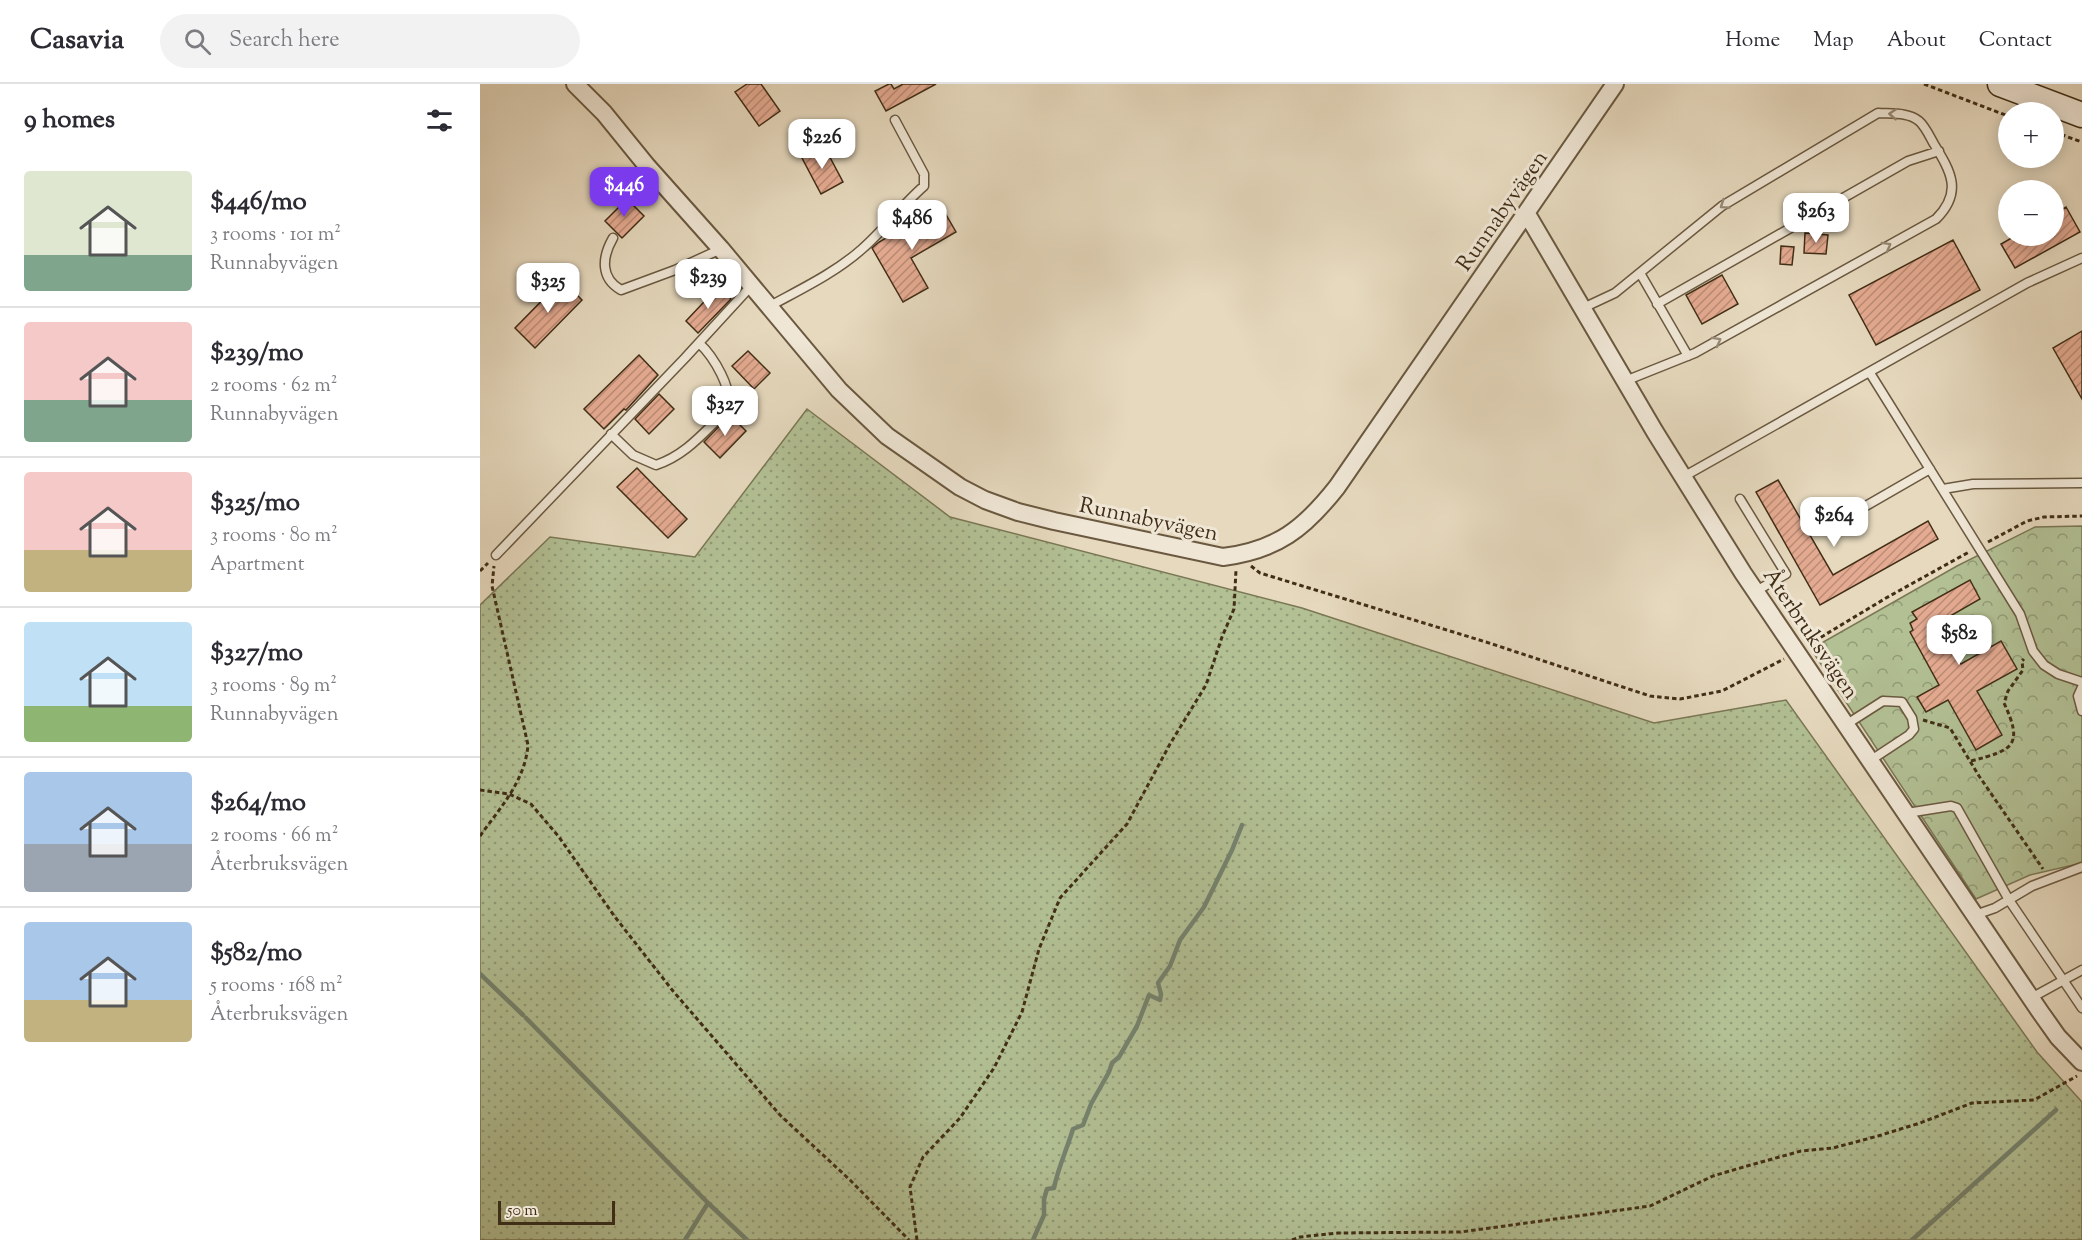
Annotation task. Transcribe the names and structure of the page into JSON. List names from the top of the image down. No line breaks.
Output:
{"streets":{"street":["Runnabyvägen","Återbruksvägen"]},"crossings":[["Runnabyvägen","Återbruksvägen"]],"scale_bar":"50 m","page":{"header":"Casavia","search":"Search here","nav":["Home","Map","About","Contact"],"heading":"9 homes","map_buttons":["+","−"],"price":["$226","$446","$263","$486","$239","$325","$327","$264","$582"],"list":[{"name":"$446/mo","note":"3 rooms · 101 m² · Runnabyvägen"},{"name":"$239/mo","note":"2 rooms · 62 m² · Runnabyvägen"},{"name":"$325/mo","note":"3 rooms · 80 m² · Apartment"},{"name":"$327/mo","note":"3 rooms · 89 m² · Runnabyvägen"},{"name":"$264/mo","note":"2 rooms · 66 m² · Återbruksvägen"},{"name":"$582/mo","note":"5 rooms · 168 m² · Återbruksvägen"}],"scale":"50 m"}}
